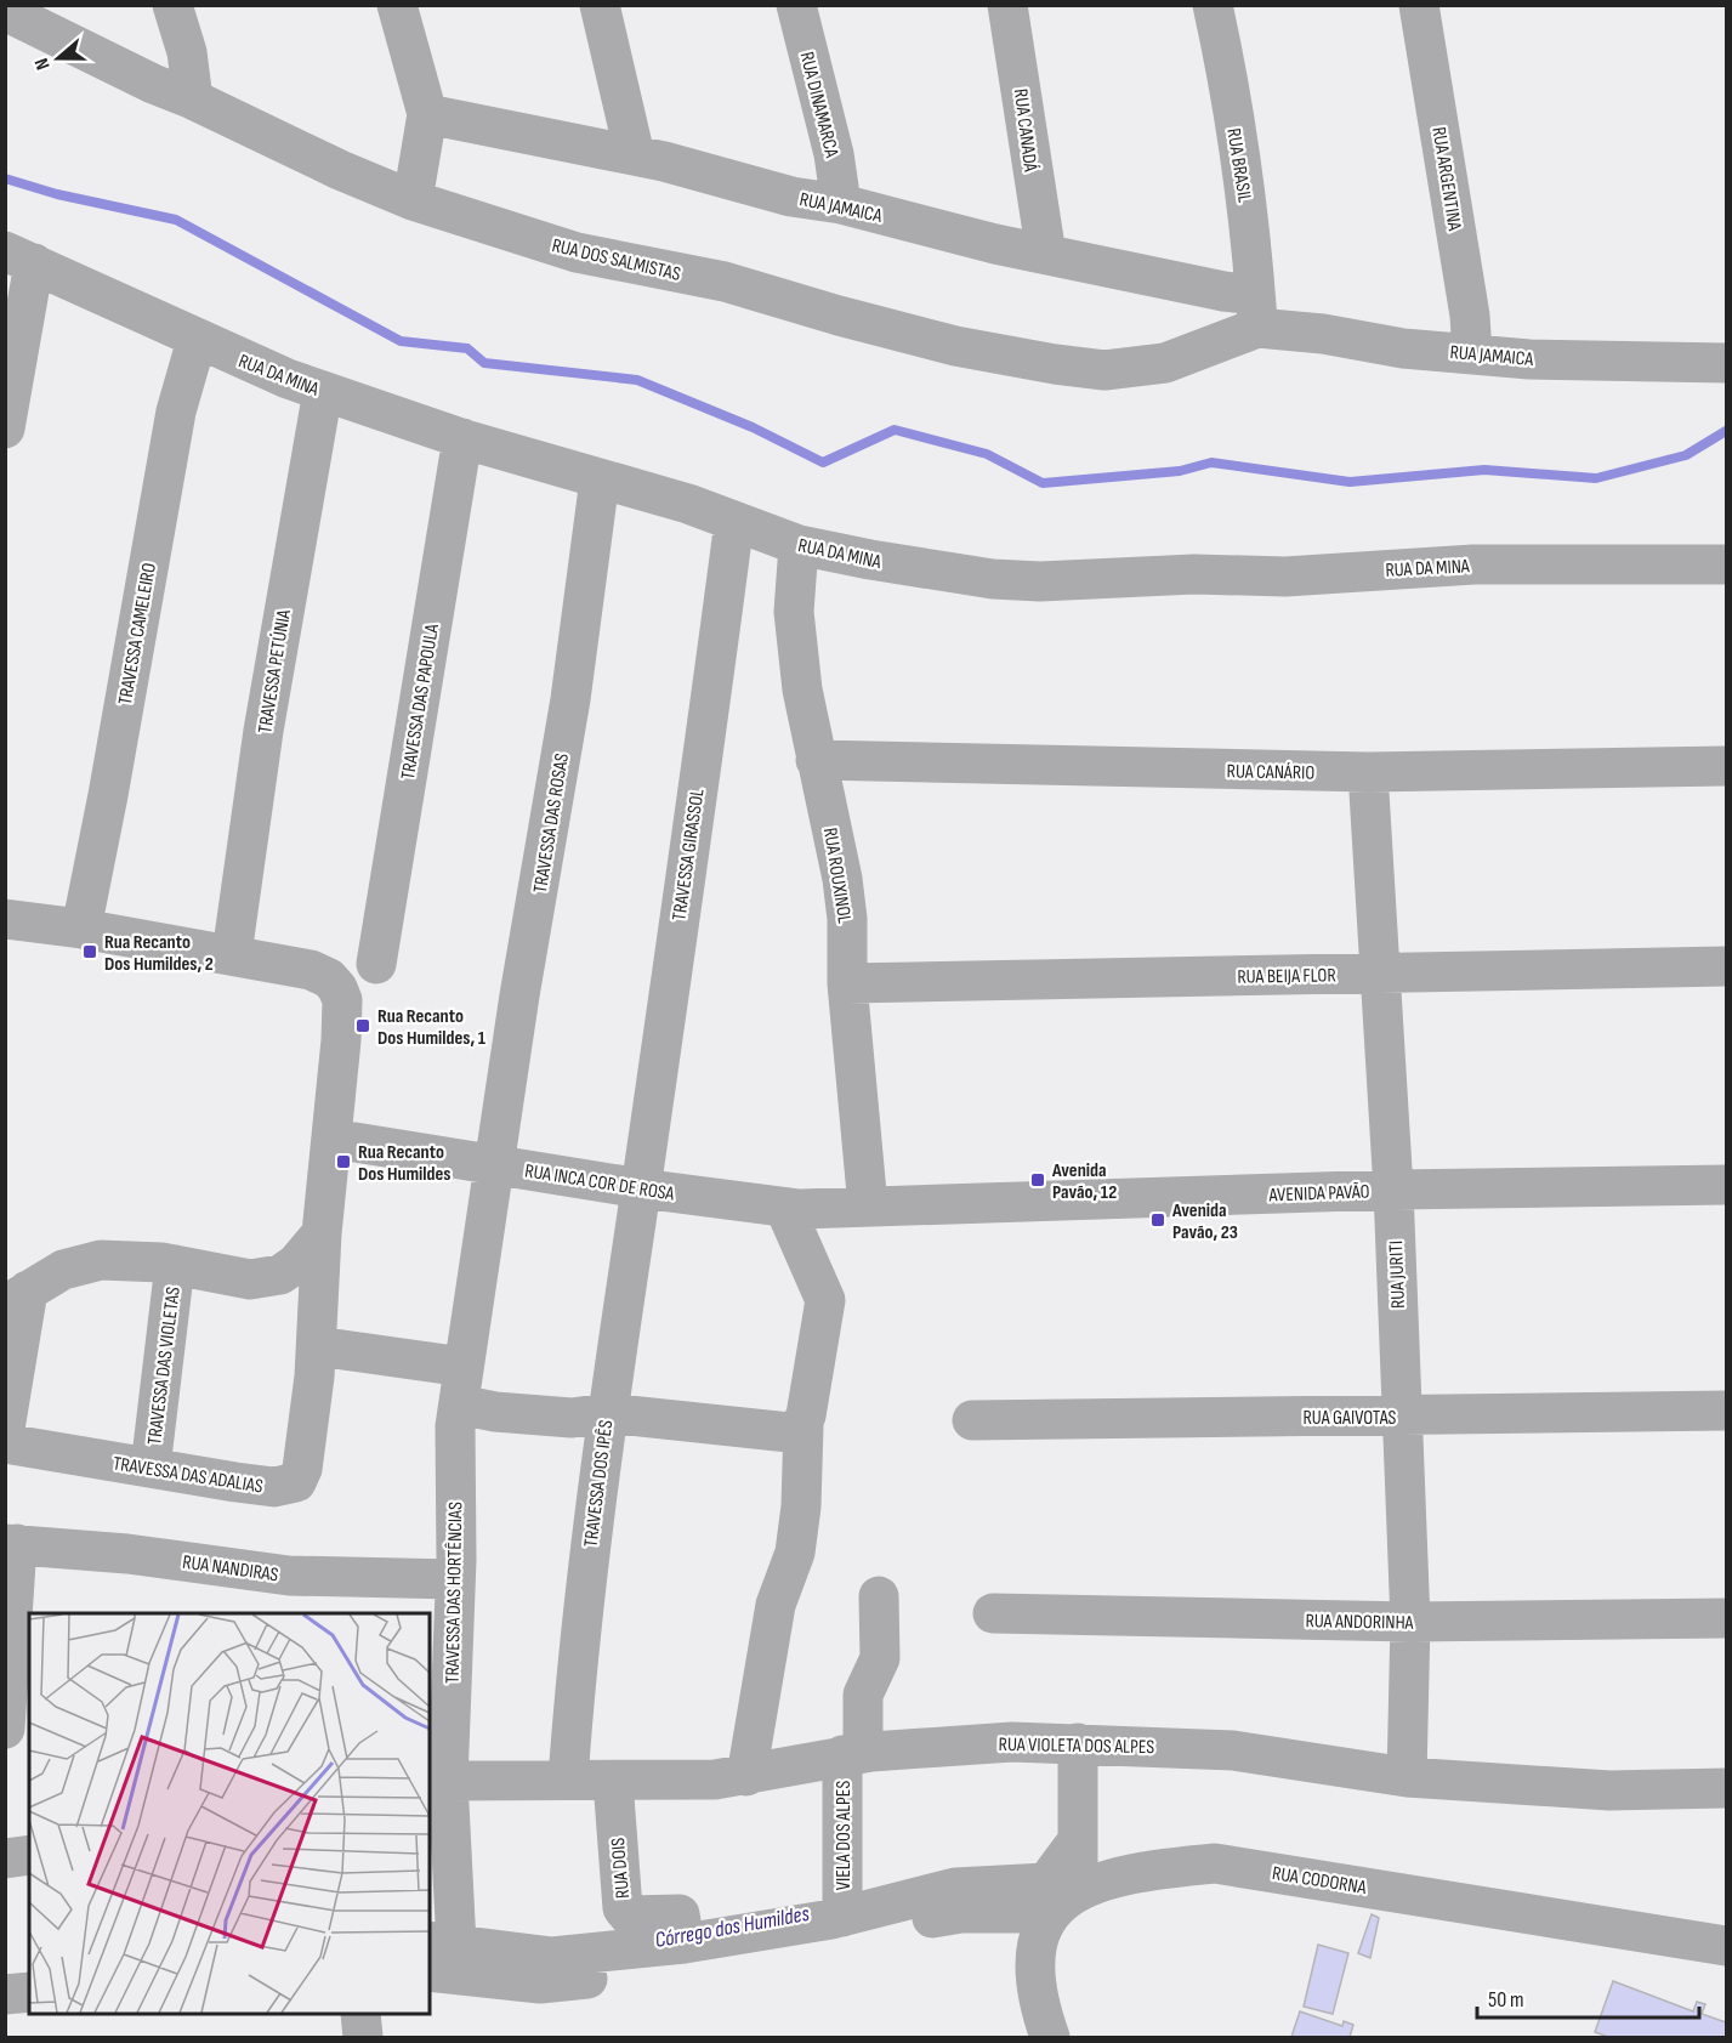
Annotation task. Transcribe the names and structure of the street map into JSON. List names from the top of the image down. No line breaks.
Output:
{"streets":{"street":["RUA DINAMARCA","RUA CANADÁ","RUA BRASIL","RUA ARGENTINA","RUA JAMAICA","RUA DOS SALMISTAS","RUA DA MINA","TRAVESSA CAMELEIRO","TRAVESSA PETÚNIA","TRAVESSA DAS PAPOULA","RUA CANÁRIO","TRAVESSA DAS ROSAS","TRAVESSA GIRASSOL","RUA ROUXINOL","RUA BEIJA FLOR","RUA INCA COR DE ROSA","AVENIDA PAVÃO","RUA JURITI","TRAVESSA DAS VIOLETAS","RUA GAIVOTAS","TRAVESSA DAS ADALIAS","TRAVESSA DOS IPÊS","RUA NANDIRAS","TRAVESSA DAS HORTÊNCIAS","RUA ANDORINHA","RUA VIOLETA DOS ALPES","VIELA DOS ALPES","RUA DOIS","RUA CODORNA"]},"crossings":[["RUA DINAMARCA","RUA JAMAICA"],["RUA CANADÁ","RUA JAMAICA"],["RUA BRASIL","RUA JAMAICA"],["RUA BRASIL","RUA DOS SALMISTAS"],["RUA ARGENTINA","RUA JAMAICA"],["RUA JAMAICA","RUA DOS SALMISTAS"],["RUA DA MINA","TRAVESSA CAMELEIRO"],["RUA DA MINA","TRAVESSA PETÚNIA"],["RUA DA MINA","TRAVESSA DAS PAPOULA"],["RUA DA MINA","TRAVESSA DAS ROSAS"],["RUA DA MINA","TRAVESSA GIRASSOL"],["RUA DA MINA","RUA ROUXINOL"],["RUA CANÁRIO","RUA ROUXINOL"],["RUA CANÁRIO","RUA JURITI"],["TRAVESSA DAS ROSAS","RUA INCA COR DE ROSA"],["TRAVESSA DAS ROSAS","TRAVESSA DAS HORTÊNCIAS"],["TRAVESSA GIRASSOL","RUA INCA COR DE ROSA"],["TRAVESSA GIRASSOL","TRAVESSA DOS IPÊS"],["RUA ROUXINOL","RUA BEIJA FLOR"],["RUA ROUXINOL","RUA INCA COR DE ROSA"],["RUA ROUXINOL","AVENIDA PAVÃO"],["RUA BEIJA FLOR","RUA JURITI"],["RUA INCA COR DE ROSA","AVENIDA PAVÃO"],["RUA INCA COR DE ROSA","TRAVESSA DOS IPÊS"],["RUA INCA COR DE ROSA","TRAVESSA DAS HORTÊNCIAS"],["AVENIDA PAVÃO","RUA JURITI"],["RUA JURITI","RUA GAIVOTAS"],["RUA JURITI","RUA ANDORINHA"],["RUA JURITI","RUA VIOLETA DOS ALPES"],["TRAVESSA DAS VIOLETAS","TRAVESSA DAS ADALIAS"],["TRAVESSA DOS IPÊS","RUA VIOLETA DOS ALPES"],["RUA NANDIRAS","TRAVESSA DAS HORTÊNCIAS"],["TRAVESSA DAS HORTÊNCIAS","RUA VIOLETA DOS ALPES"],["RUA VIOLETA DOS ALPES","VIELA DOS ALPES"],["RUA VIOLETA DOS ALPES","RUA DOIS"]],"water":["Córrego dos Humildes"],"places":{"transit":["Rua Recanto Dos Humildes, 2","Rua Recanto Dos Humildes, 1","Rua Recanto Dos Humildes","Avenida Pavão, 12","Avenida Pavão, 23"]},"scale_bar":"50 m","north":"left"}
